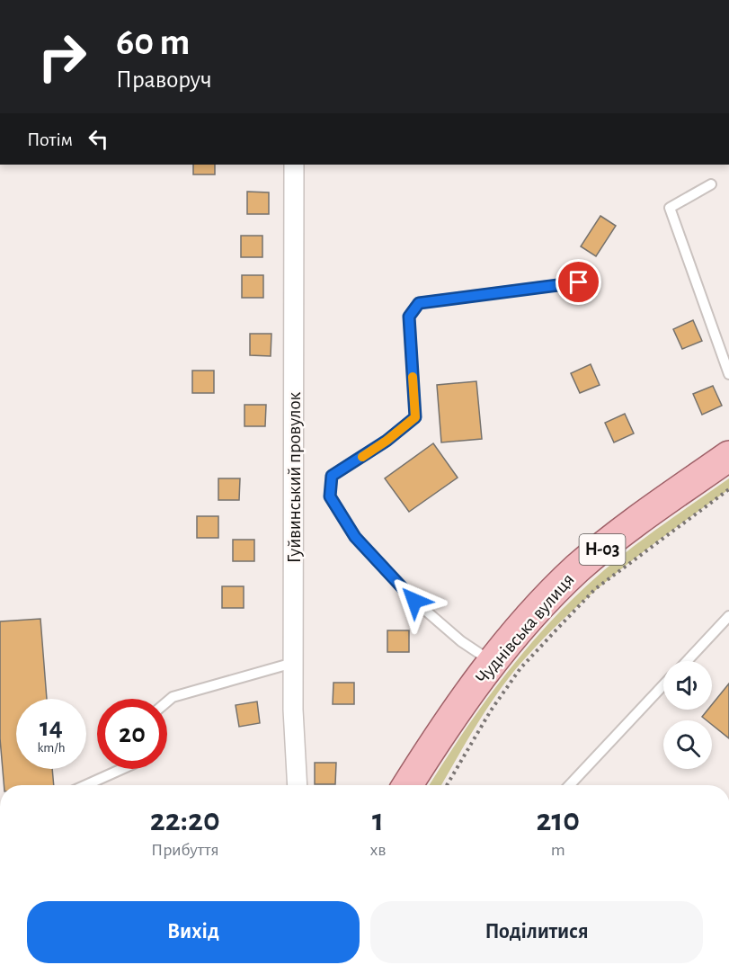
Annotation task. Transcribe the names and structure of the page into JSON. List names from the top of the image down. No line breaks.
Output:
{"streets":{"main road":["Н-03","Чуднівська вулиця"],"street":["Гуйвинський провулок"]},"page":{"turn":["60 m","Праворуч"],"then":"Потім","speed":"14 km/h","limit":"20","eta":["22:20","Прибуття","1","хв","210","m"],"buttons":["Вихід","Поділитися"]}}
